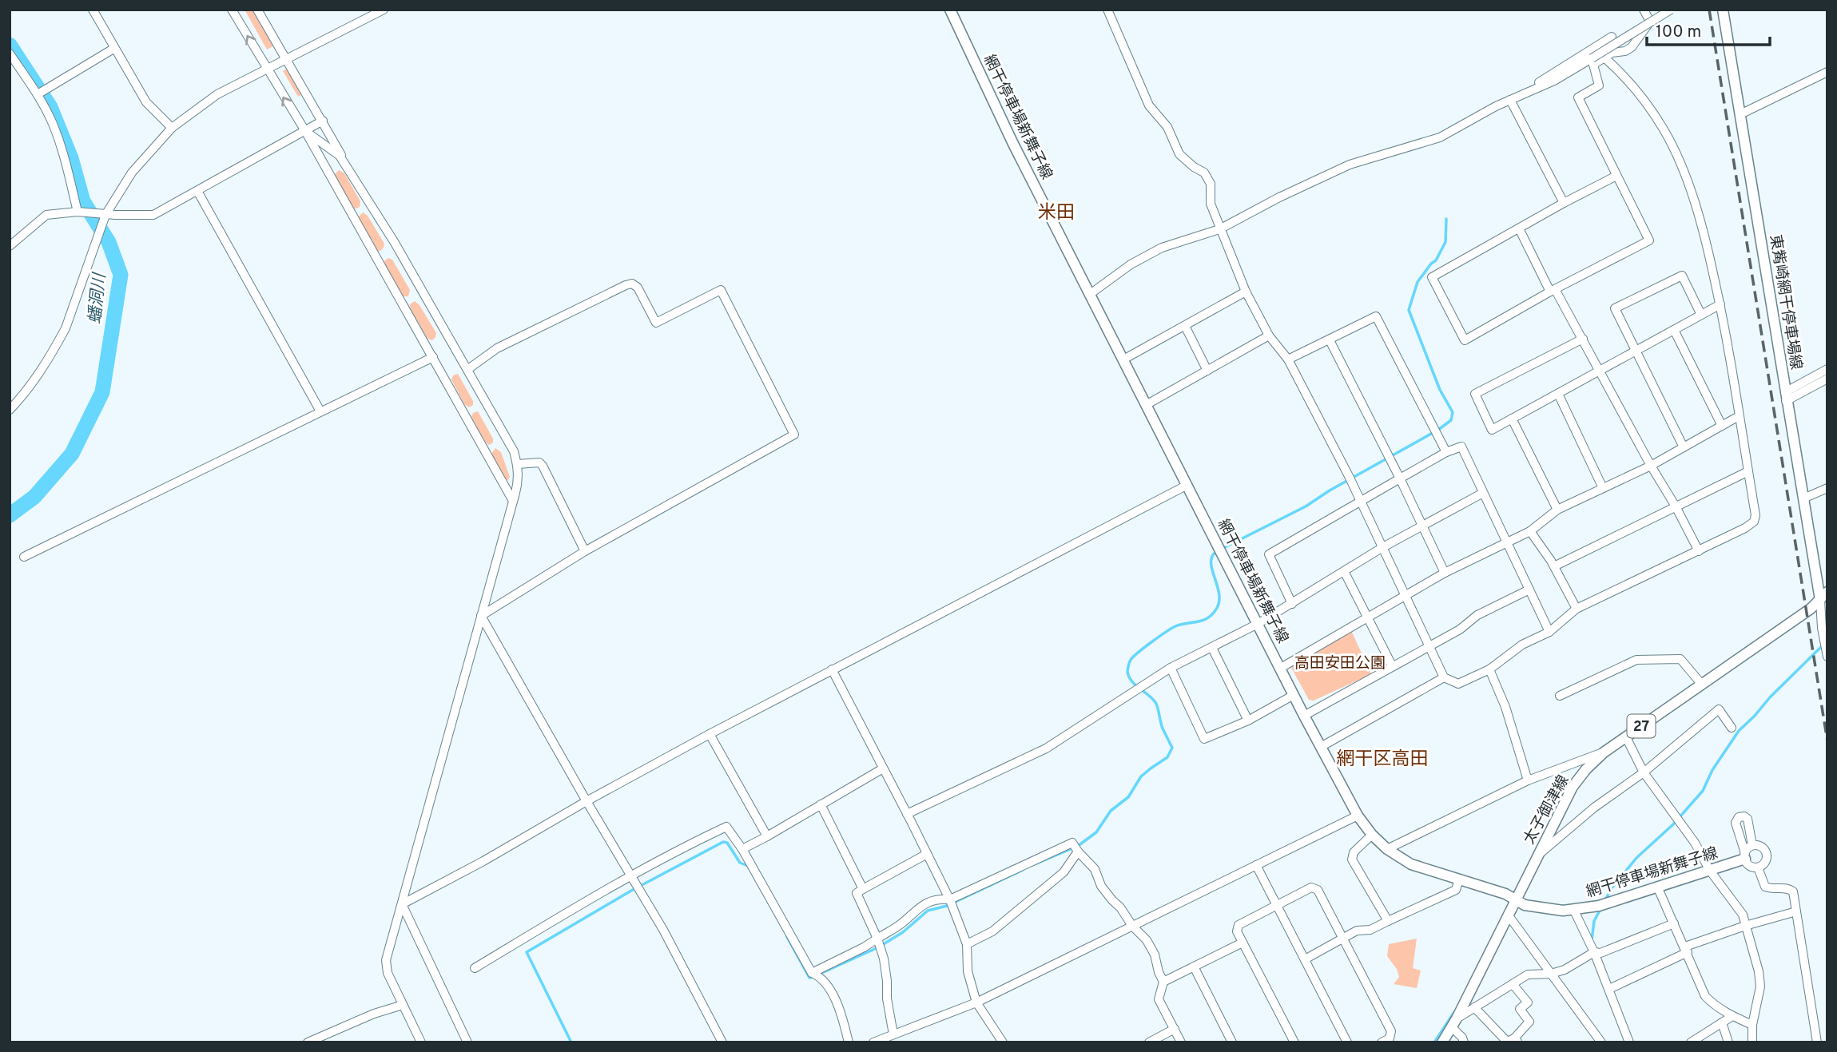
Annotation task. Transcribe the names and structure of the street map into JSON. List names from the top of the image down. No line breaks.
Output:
{"streets":{"main road":["網干停車場新舞子線","東觜崎網干停車場線","27","太子御津線"]},"crossings":[["網干停車場新舞子線","太子御津線"],["東觜崎網干停車場線","太子御津線"]],"districts":["米田","網干区高田"],"water":["蟠洞川"],"parks":["高田安田公園"],"scale_bar":"100 m"}
